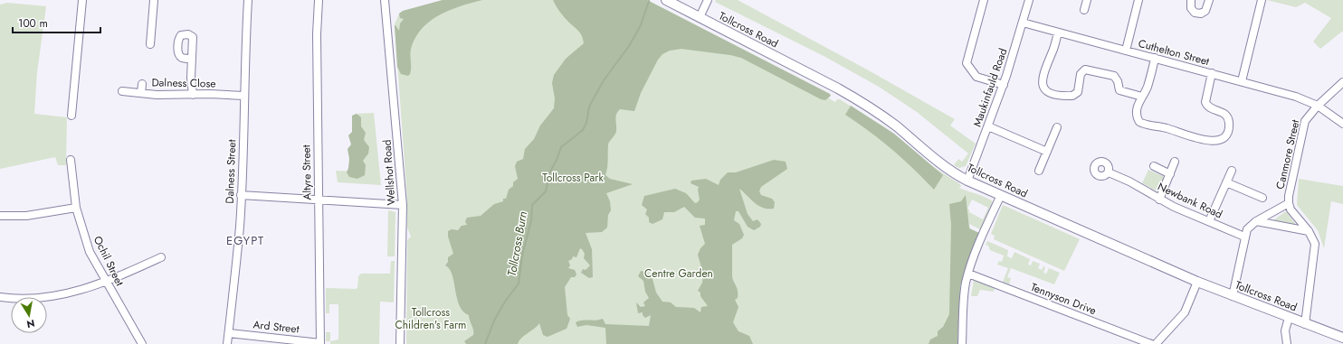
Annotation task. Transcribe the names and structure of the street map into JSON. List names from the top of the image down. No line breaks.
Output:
{"streets":{"street":["Tollcross Road","Cuthelton Street","Dalness Close","Maukinfauld Road","Canmore Street","Dalness Street","Altyre Street","Wellshot Road","Newbank Road","Ochil Street","Tennyson Drive","Ard Street"]},"crossings":[["Tollcross Road","Maukinfauld Road"],["Tollcross Road","Canmore Street"],["Cuthelton Street","Maukinfauld Road"],["Cuthelton Street","Canmore Street"],["Dalness Close","Dalness Street"],["Dalness Street","Ard Street"],["Altyre Street","Ard Street"]],"districts":["EGYPT"],"water":["Tollcross Burn"],"parks":["Tollcross Park","Centre Garden","Tollcross Children's Farm"],"scale_bar":"100 m","north":"bottom"}
